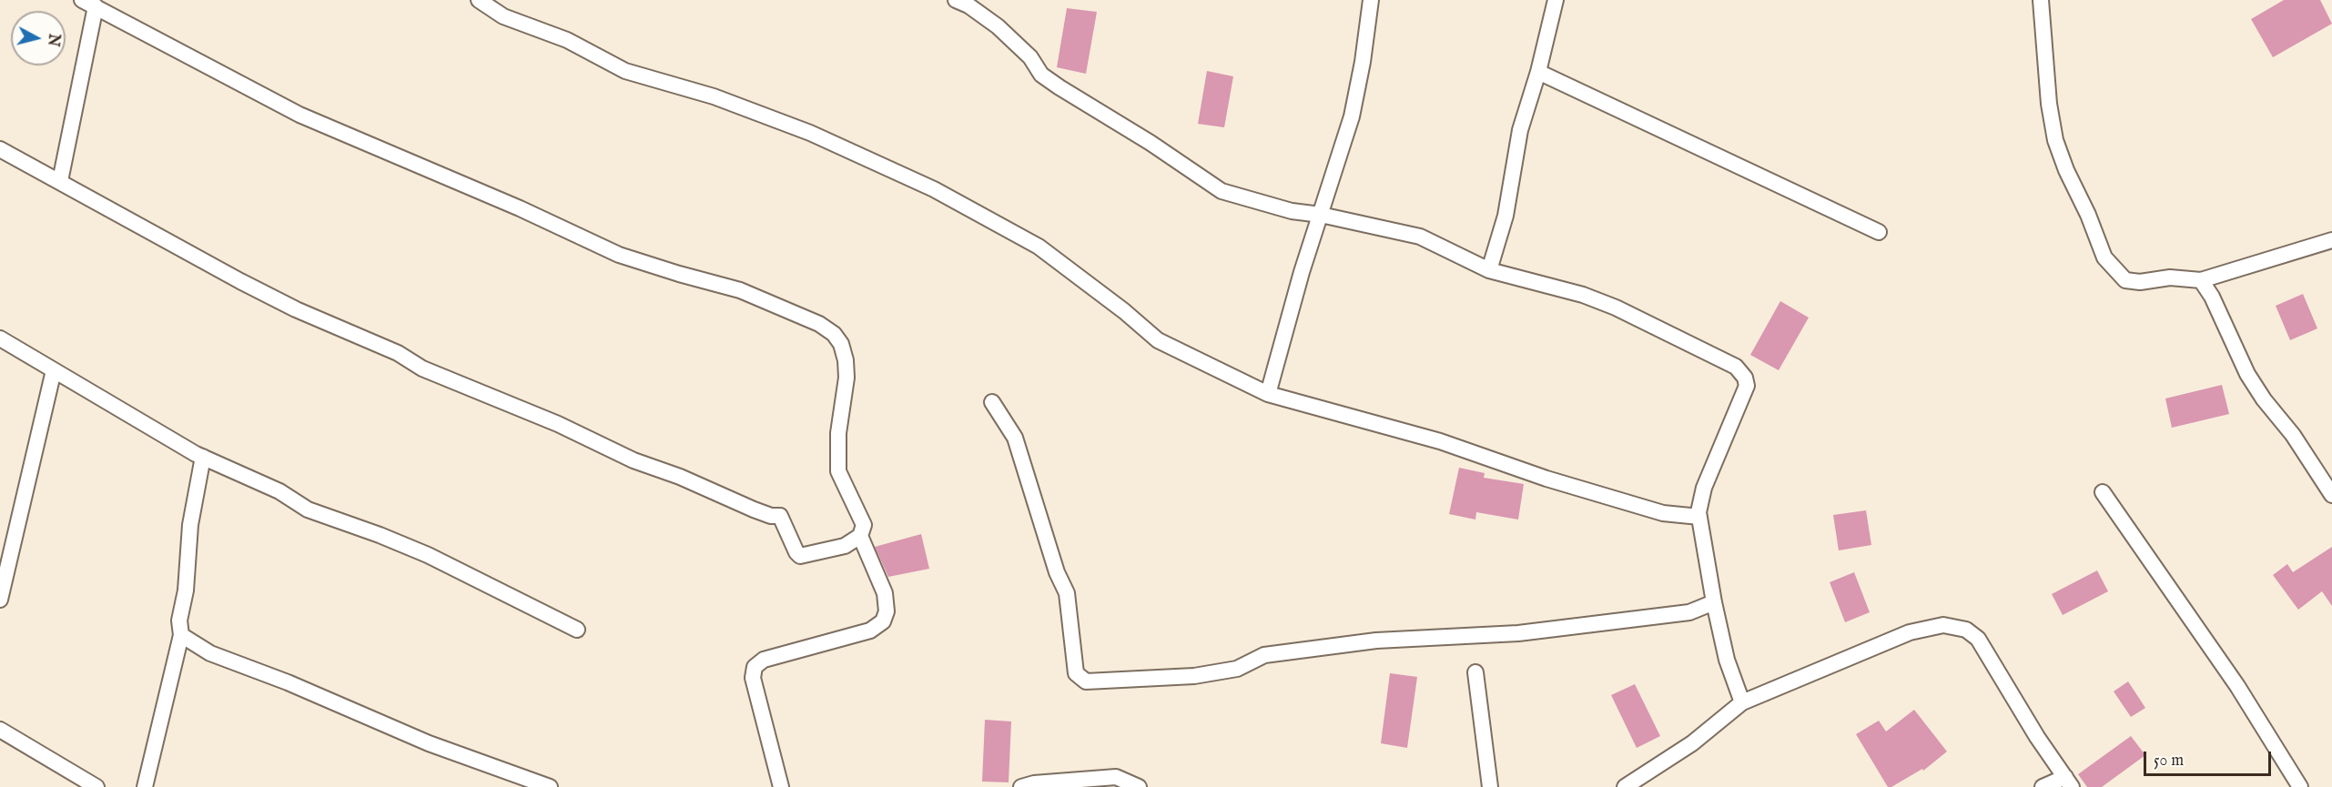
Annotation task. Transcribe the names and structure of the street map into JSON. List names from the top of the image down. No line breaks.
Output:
{"scale_bar":"50 m","north":"right"}
